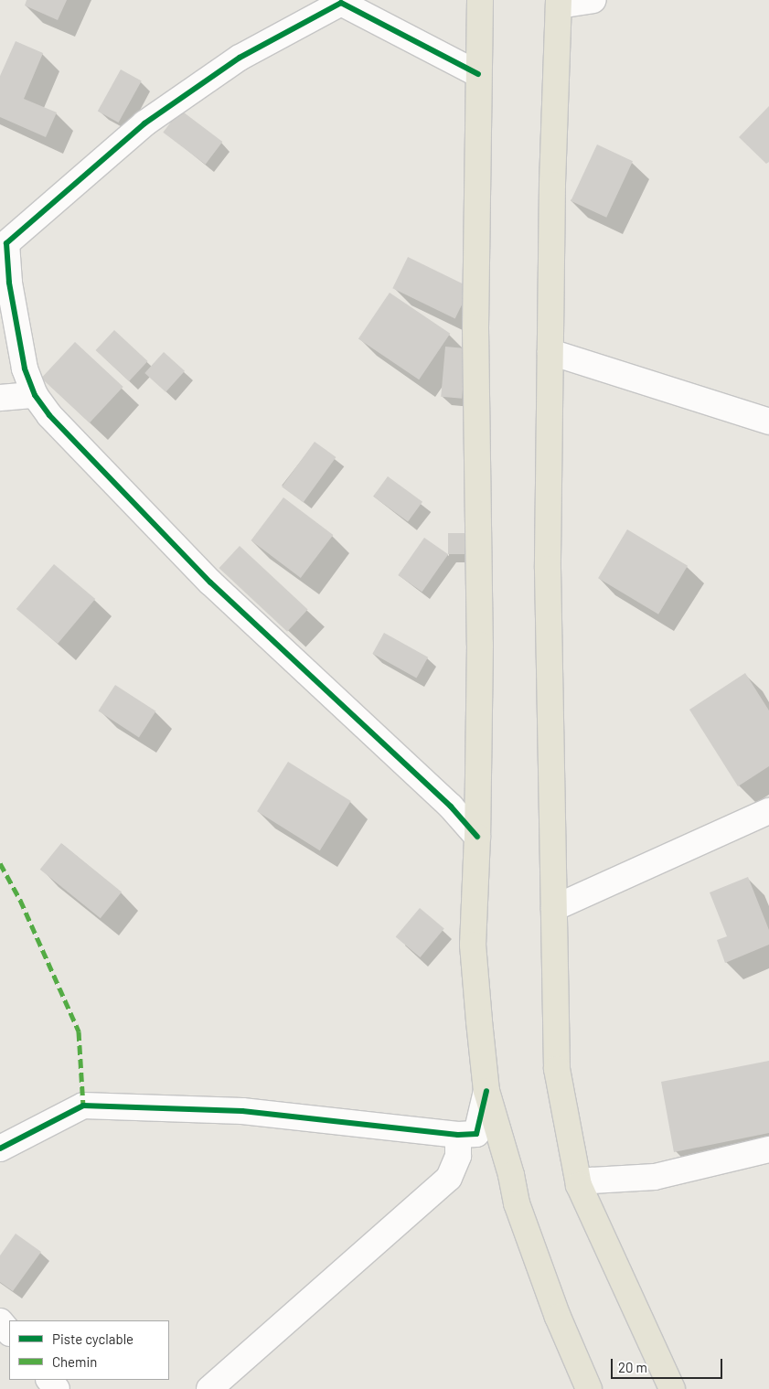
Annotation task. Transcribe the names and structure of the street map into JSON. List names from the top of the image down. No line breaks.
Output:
{"legend":["Piste cyclable","Chemin"],"scale_bar":"20 m"}
